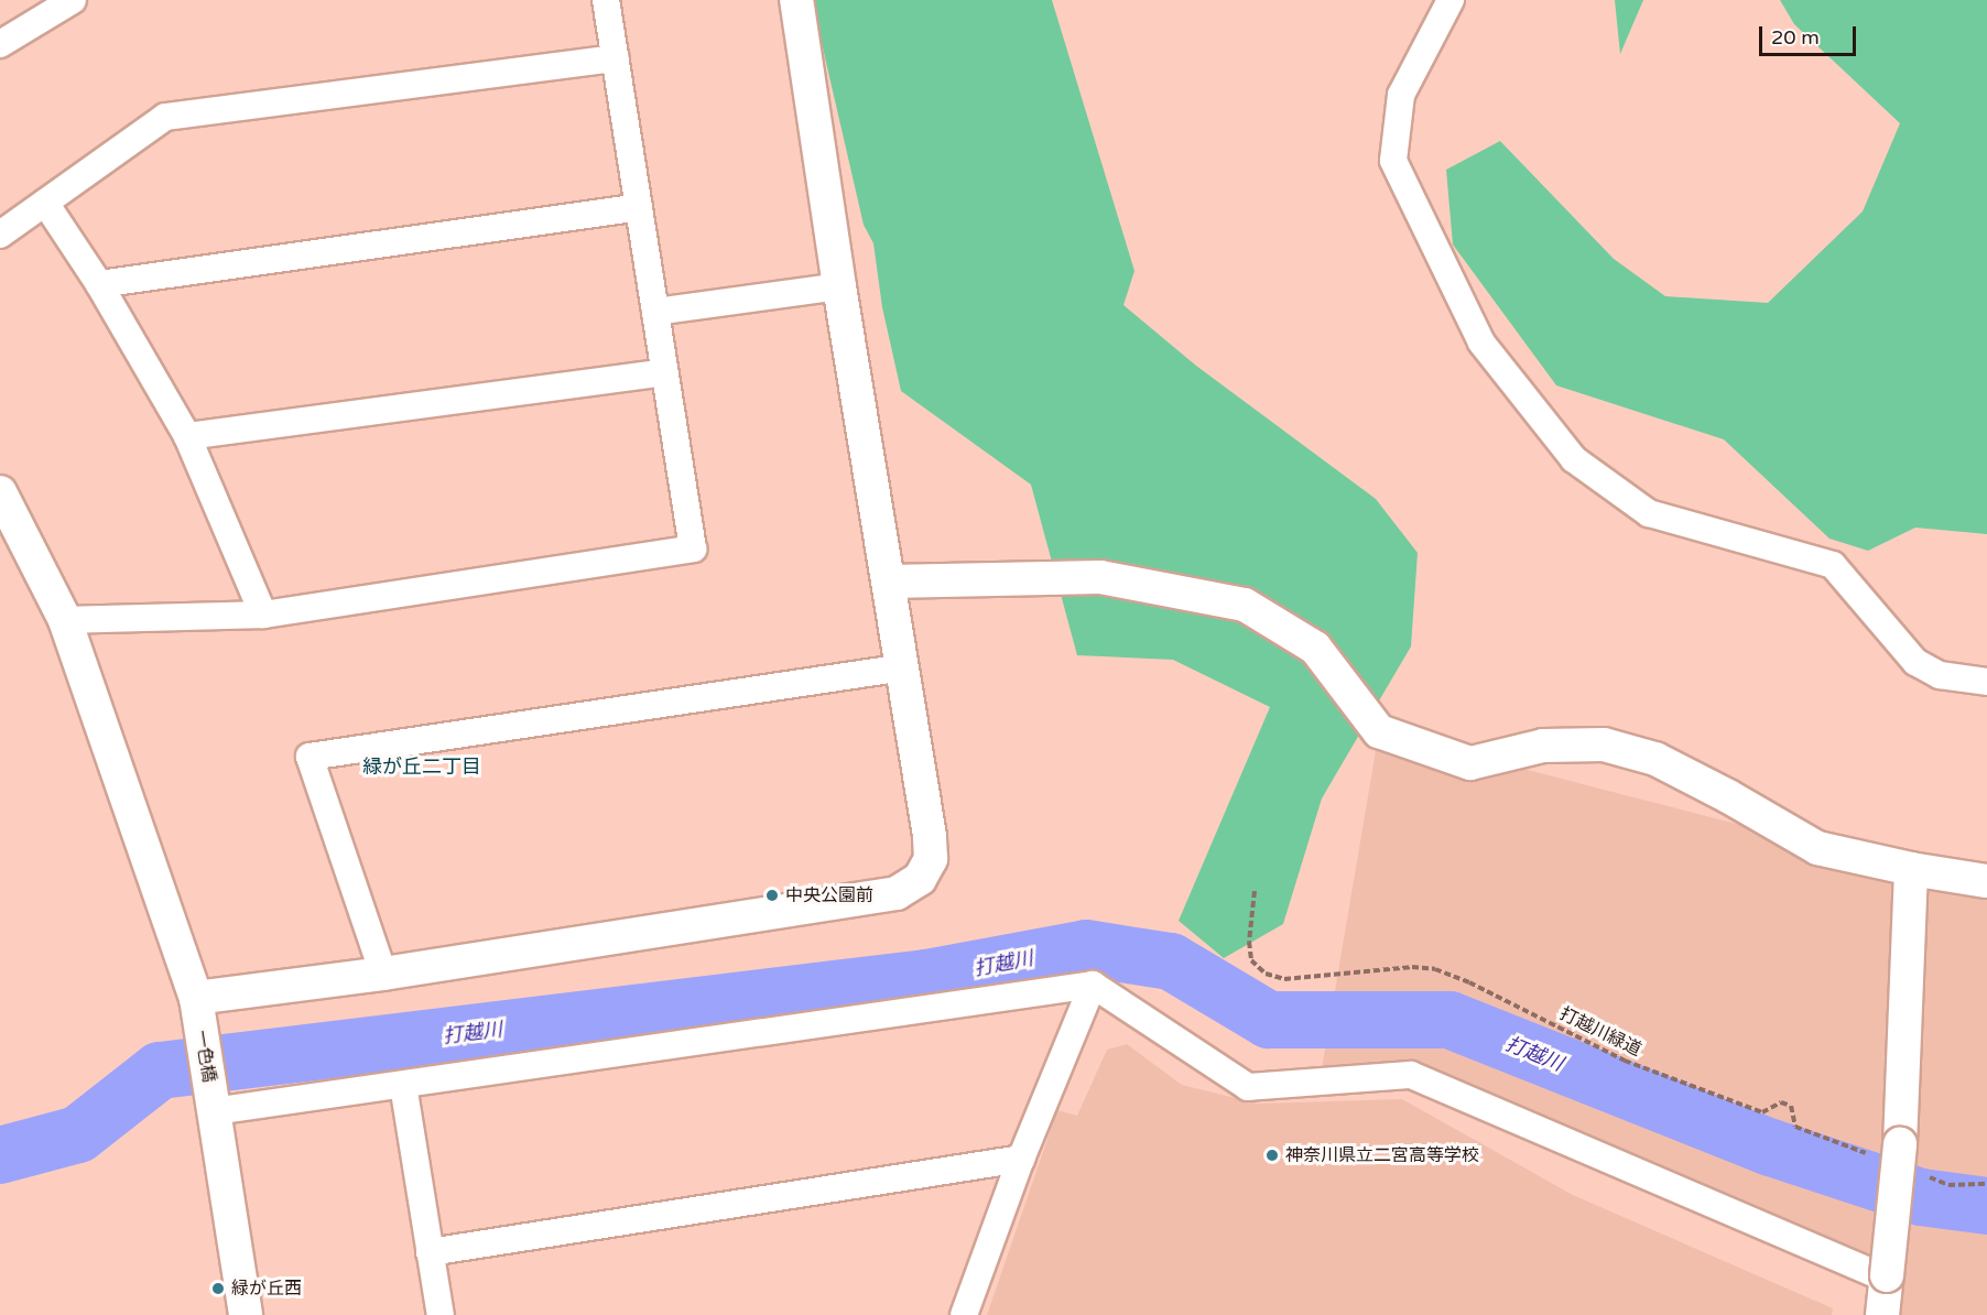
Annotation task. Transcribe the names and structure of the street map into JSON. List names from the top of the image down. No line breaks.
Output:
{"streets":{"street":["一色橋"],"path":["打越川緑道"]},"districts":["緑が丘二丁目"],"water":["打越川"],"places":["中央公園前","神奈川県立二宮高等学校","緑が丘西"],"scale_bar":"20 m"}
